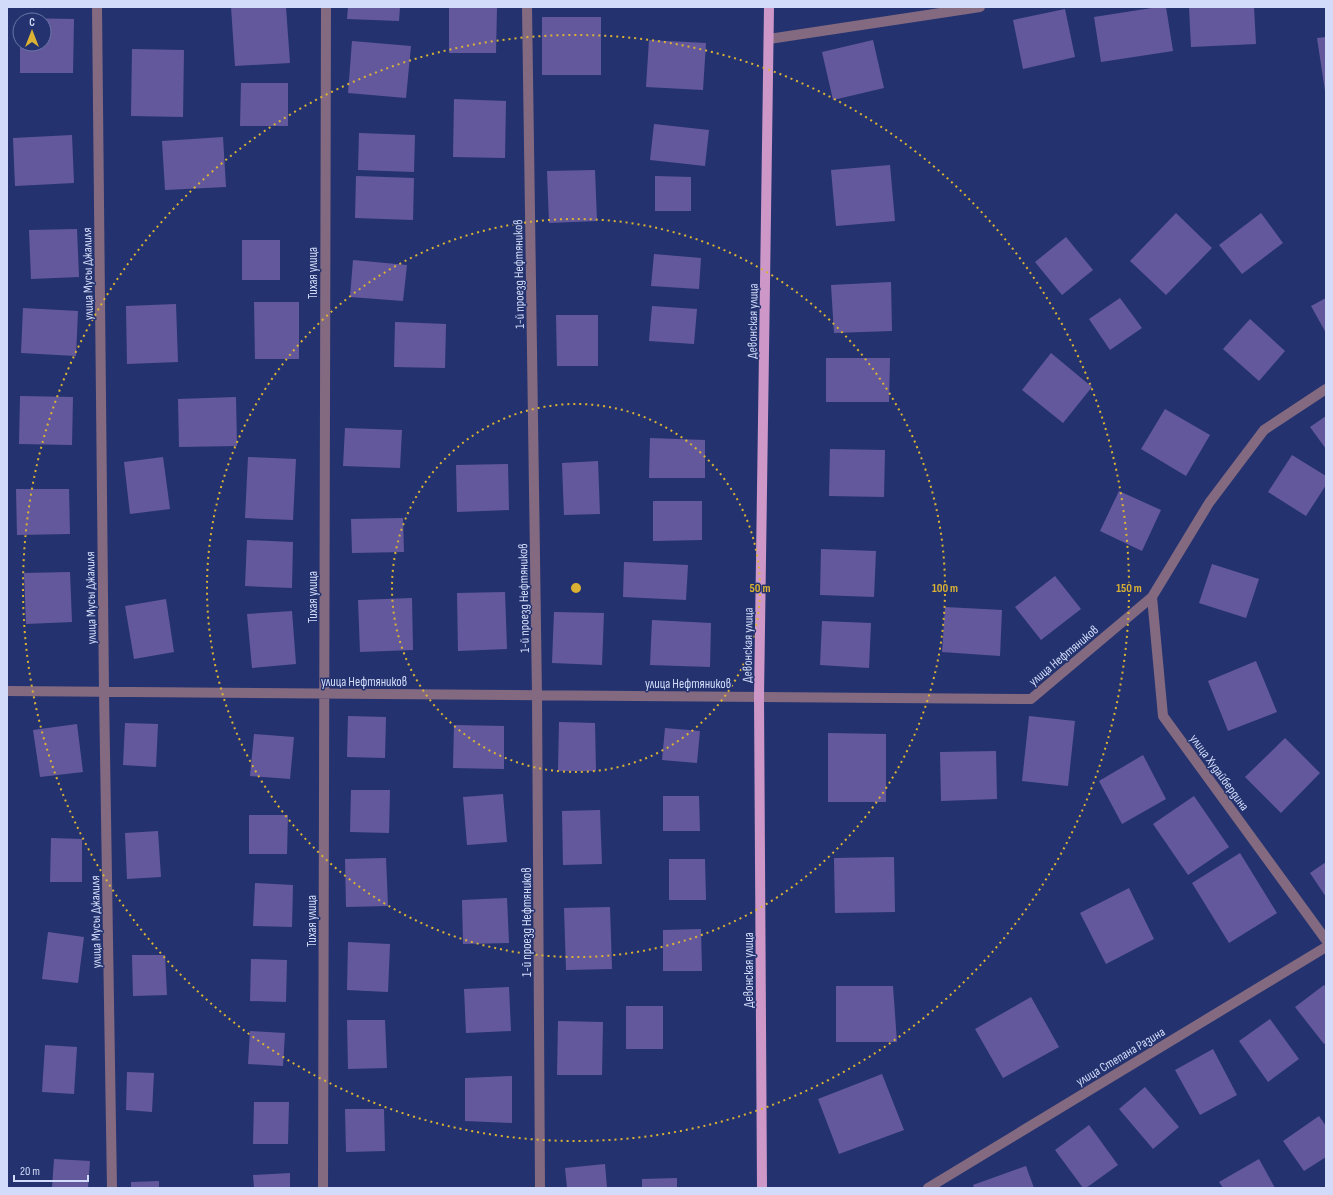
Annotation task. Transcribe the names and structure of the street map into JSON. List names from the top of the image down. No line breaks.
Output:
{"streets":{"main road":["Девонская улица"],"street":["Тихая улица","улица Мусы Джалиля","1-й проезд Нефтяников","улица Нефтяников","улица Худайбердина","улица Степана Разина"]},"crossings":[["Тихая улица","улица Нефтяников"],["улица Мусы Джалиля","улица Нефтяников"],["1-й проезд Нефтяников","улица Нефтяников"],["Девонская улица","улица Нефтяников"],["улица Нефтяников","улица Худайбердина"]],"scale_bar":"20 m","north":"top","rings":["50 m","100 m","150 m"]}
